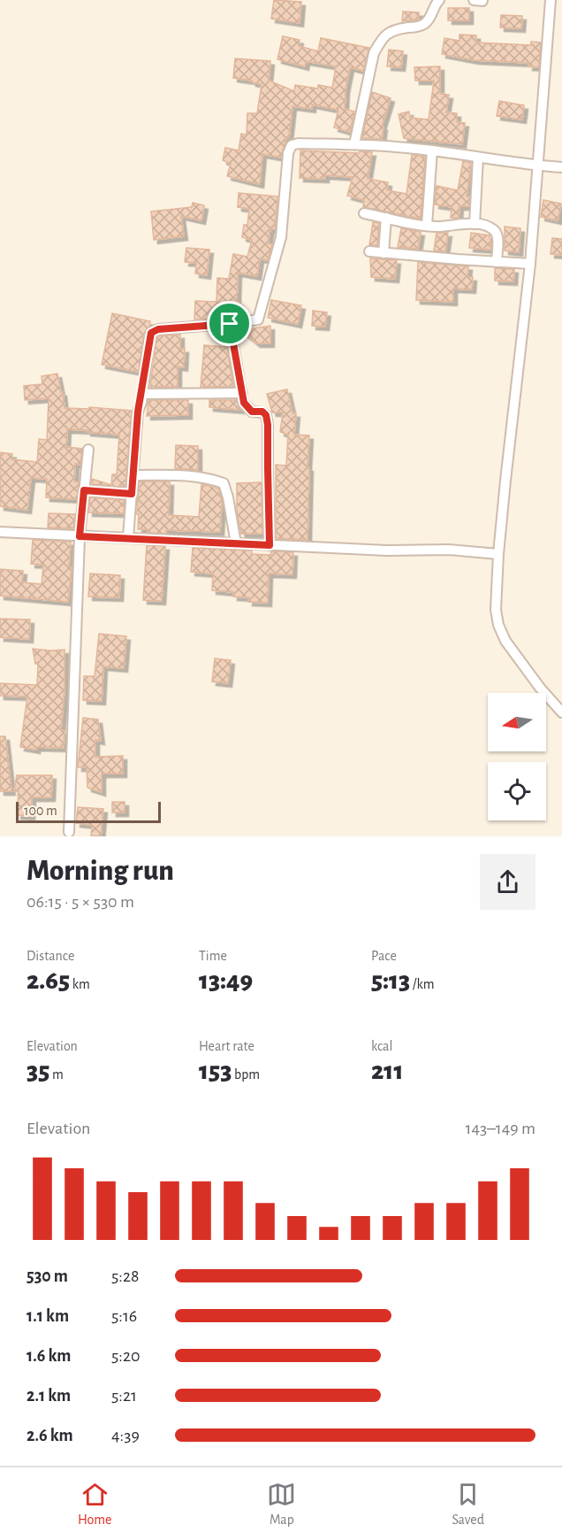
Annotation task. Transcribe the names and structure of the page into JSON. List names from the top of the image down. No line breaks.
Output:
{"scale_bar":"100 m","north":"left","page":{"scale":"100 m","heading":["Morning run","06:15 · 5 × 530 m"],"stats":[["Distance","2.65 km"],["Time","13:49"],["Pace","5:13 /km"],["Elevation","35 m"],["Heart rate","153 bpm"],["kcal","211"]],"chart":["Elevation","143–149 m"],"list":[{"name":"530 m","note":"5:28"},{"name":"1.1 km","note":"5:16"},{"name":"1.6 km","note":"5:20"},{"name":"2.1 km","note":"5:21"},{"name":"2.6 km","note":"4:39"}],"tabs":["Home","Map","Saved"]}}
